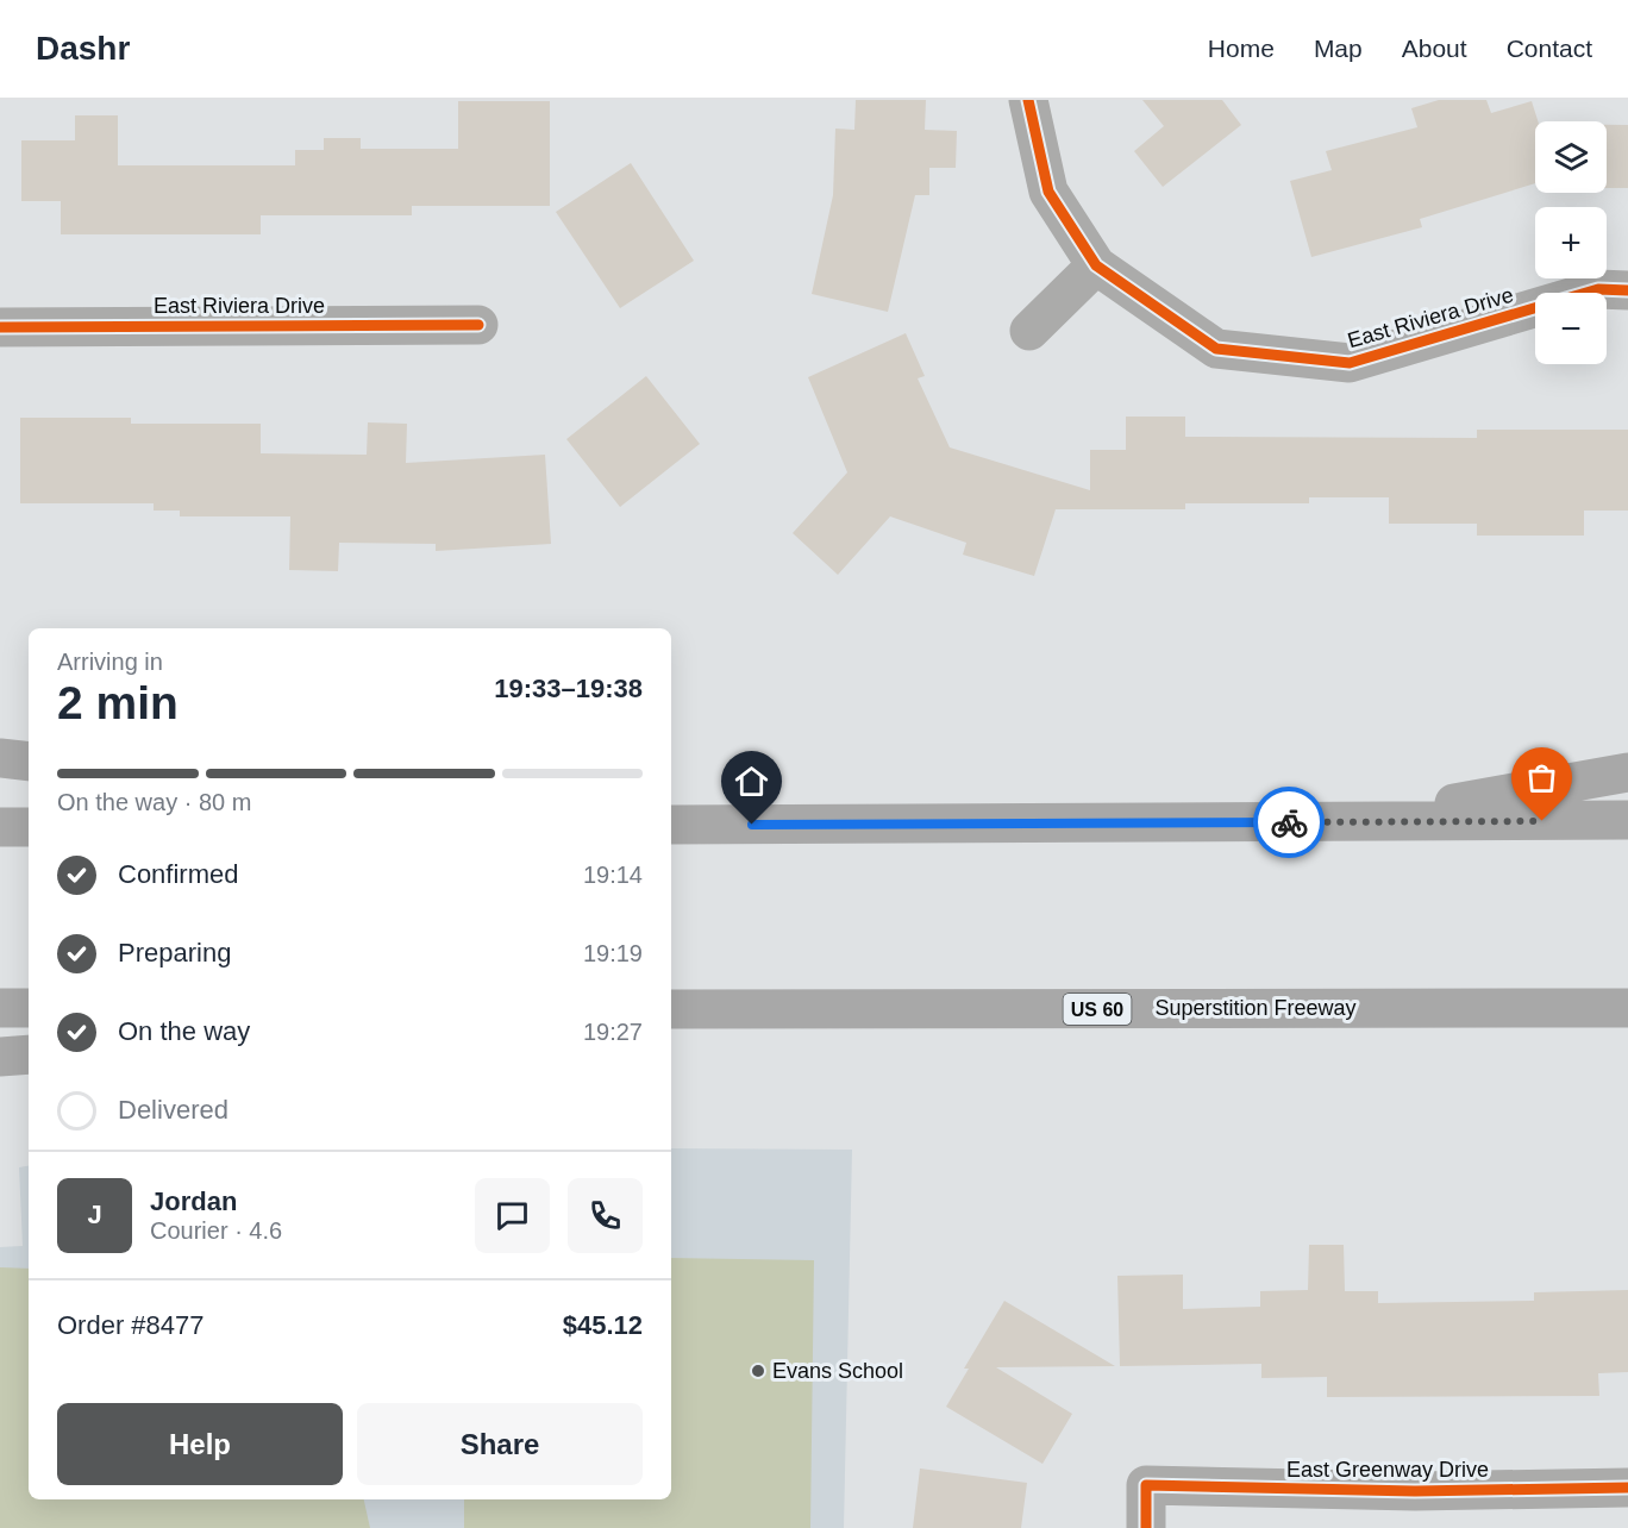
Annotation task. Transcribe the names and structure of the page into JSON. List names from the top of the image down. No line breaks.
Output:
{"streets":{"highway":["Superstition Freeway","US 60"],"street":["East Riviera Drive","East Greenway Drive"]},"places":["Evans School"],"page":{"header":"Dashr","nav":["Home","Map","About","Contact"],"map_buttons":["+","−"],"heading":["2 min","Arriving in","19:33–19:38"],"panel":["Jordan","Courier · 4.6","Order #8477","$45.12"],"bar":"On the way · 80 m","list":[["Confirmed","19:14"],["Preparing","19:19"],["On the way","19:27"],"Delivered"],"round":"J","buttons":["Help","Share"]}}
